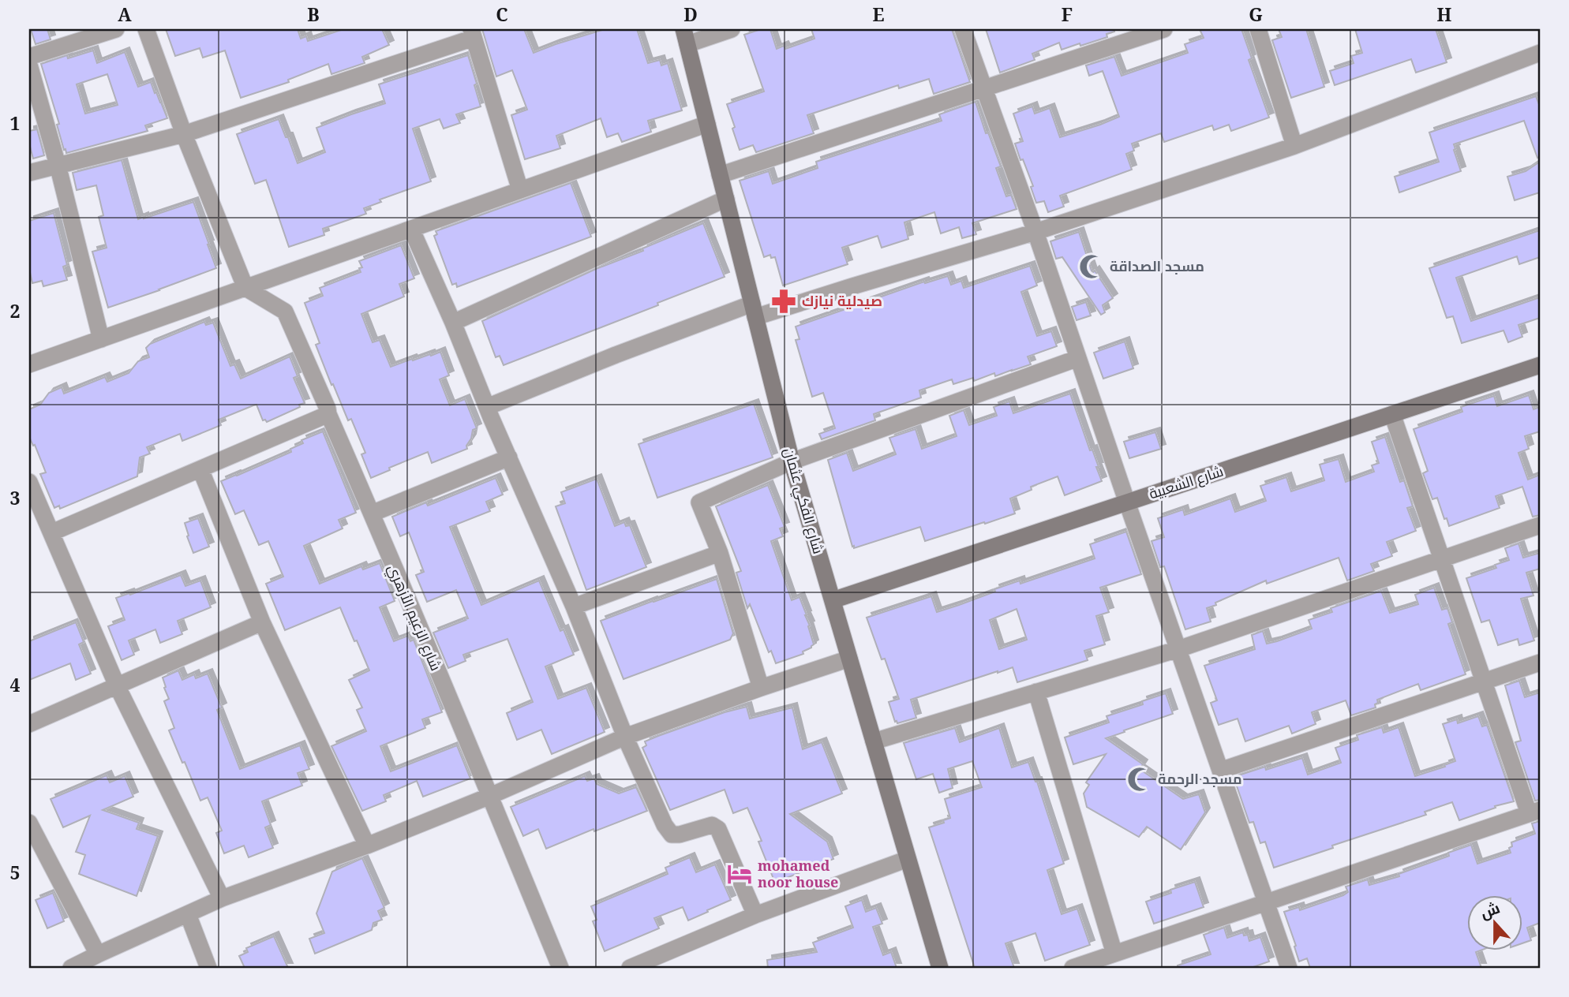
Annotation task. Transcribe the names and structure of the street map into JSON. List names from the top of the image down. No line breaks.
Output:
{"streets":{"street":["شارع الشعبية","شارع الفكي عثمان","شارع الزعيم الأزهري"]},"crossings":[["شارع الشعبية","شارع الفكي عثمان"]],"places":{"mosque":["مسجد الصداقة","مسجد الرحمة"],"pharmacy":["صيدلية نيازك"],"hotel":["mohamed noor house"]},"north":"top","grid":{"columns":["A","B","C","D","E","F","G","H"],"rows":["1","2","3","4","5"]}}
